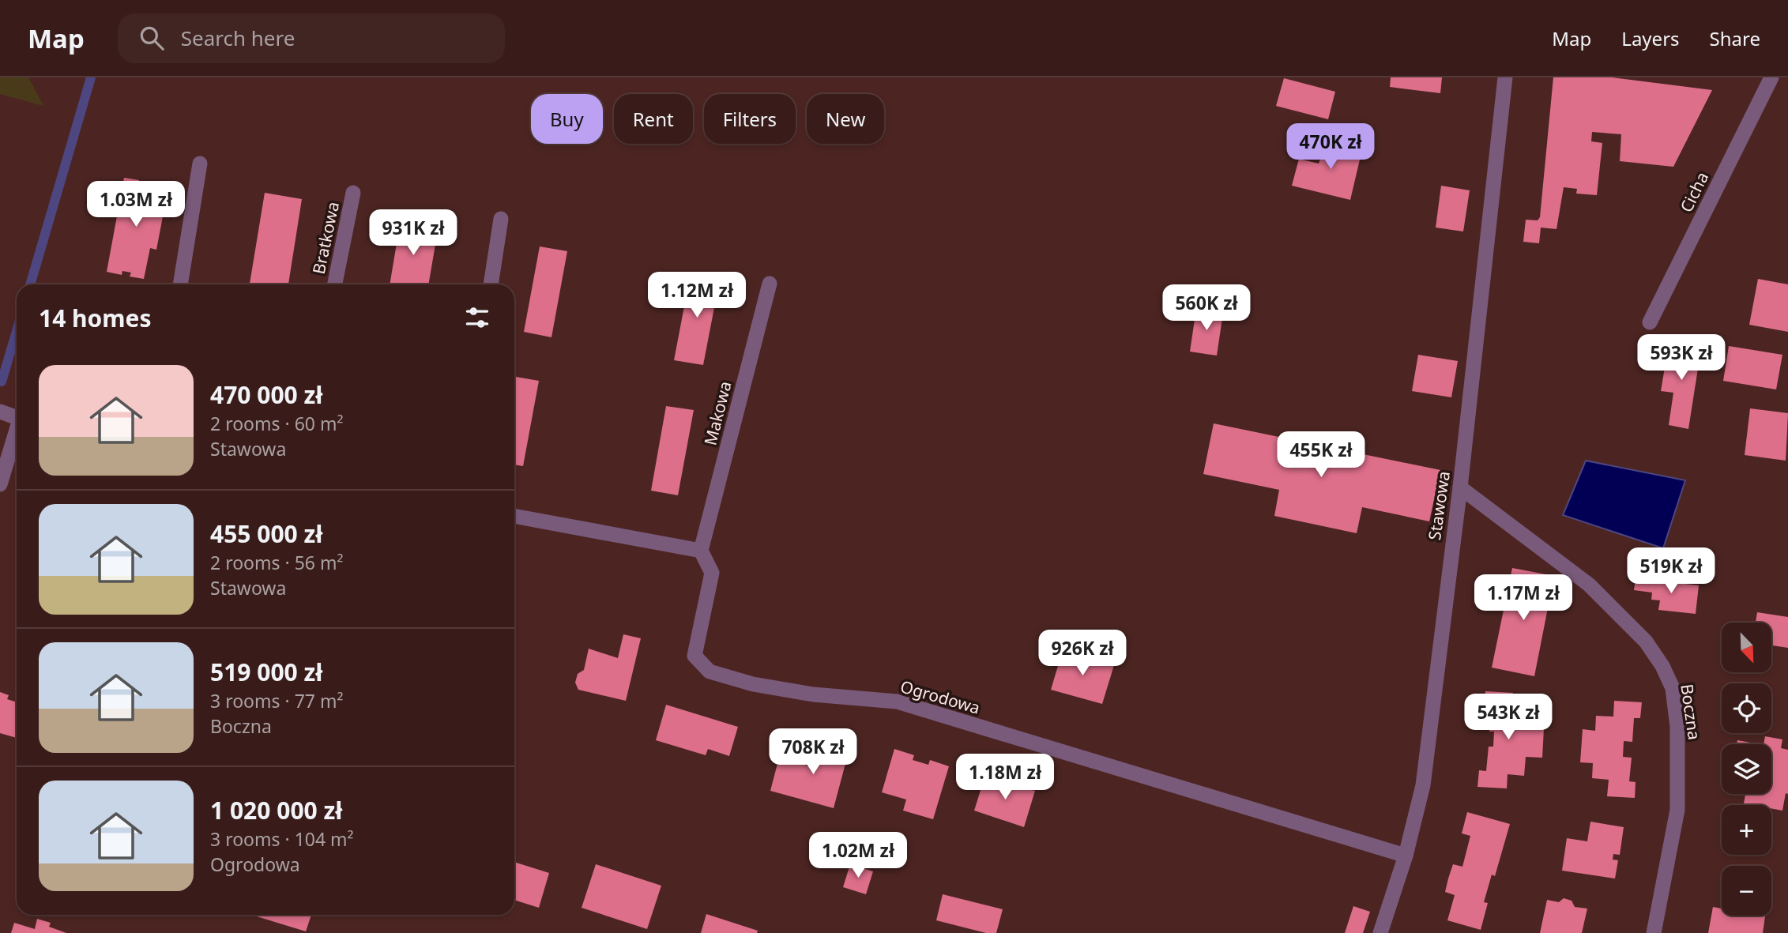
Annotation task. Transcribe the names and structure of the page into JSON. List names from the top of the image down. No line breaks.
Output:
{"streets":{"street":["Cicha","Bratkowa","Makowa","Stawowa","Ogrodowa","Boczna"]},"crossings":[["Makowa","Ogrodowa"],["Stawowa","Ogrodowa"],["Stawowa","Boczna"]],"north":"bottom right","page":{"header":"Map","search":"Search here","nav":["Map","Layers","Share"],"chip":["Buy","Rent","Filters","New"],"price":["470K zł","1.03M zł","931K zł","1.12M zł","560K zł","593K zł","455K zł","519K zł","1.17M zł","926K zł","543K zł","708K zł","1.18M zł","1.02M zł"],"heading":"14 homes","list":[{"name":"470 000 zł","note":"2 rooms · 60 m² · Stawowa"},{"name":"455 000 zł","note":"2 rooms · 56 m² · Stawowa"},{"name":"519 000 zł","note":"3 rooms · 77 m² · Boczna"},{"name":"1 020 000 zł","note":"3 rooms · 104 m² · Ogrodowa"}],"map_buttons":["+","−"]}}
